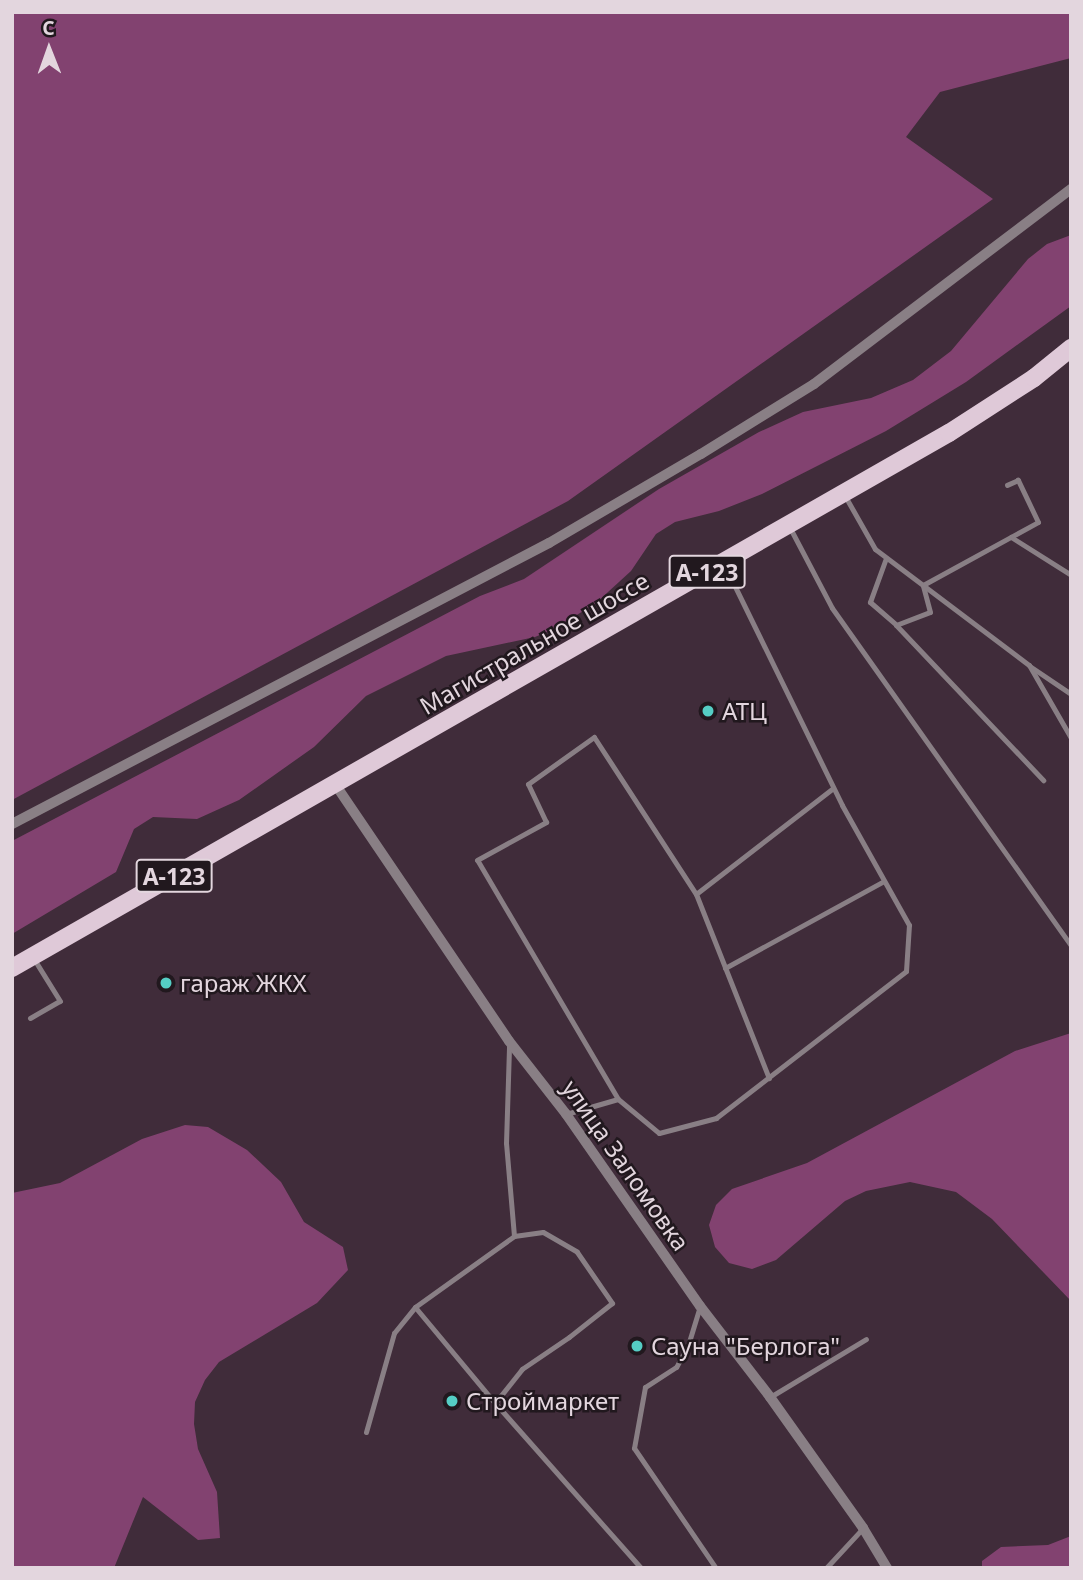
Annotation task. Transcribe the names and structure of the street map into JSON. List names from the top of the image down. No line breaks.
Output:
{"streets":{"main road":["А-123","Магистральное шоссе"],"street":["улица Заломовка"]},"crossings":[["Магистральное шоссе","улица Заломовка"]],"places":["АТЦ","гараж ЖКХ","Сауна \"Берлога\"","Строймаркет"],"north":"top"}
